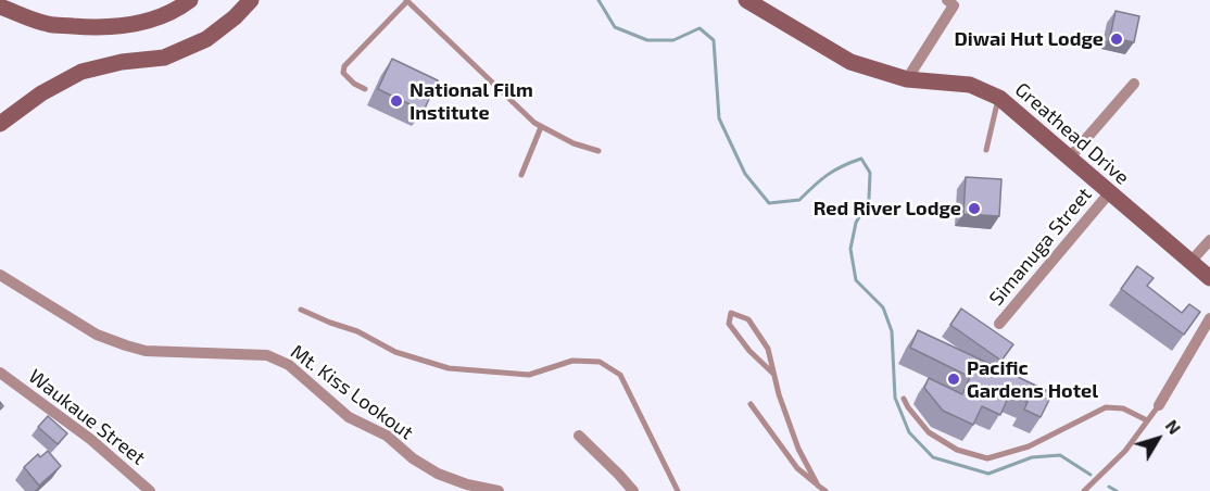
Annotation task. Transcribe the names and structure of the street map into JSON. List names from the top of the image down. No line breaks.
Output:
{"streets":{"street":["Greathead Drive","Simanuga Street","Mt. Kiss Lookout","Waukaue Street"]},"crossings":[["Greathead Drive","Simanuga Street"]],"places":["Diwai Hut Lodge","National Film Institute","Red River Lodge","Pacific Gardens Hotel"],"north":"top right"}
